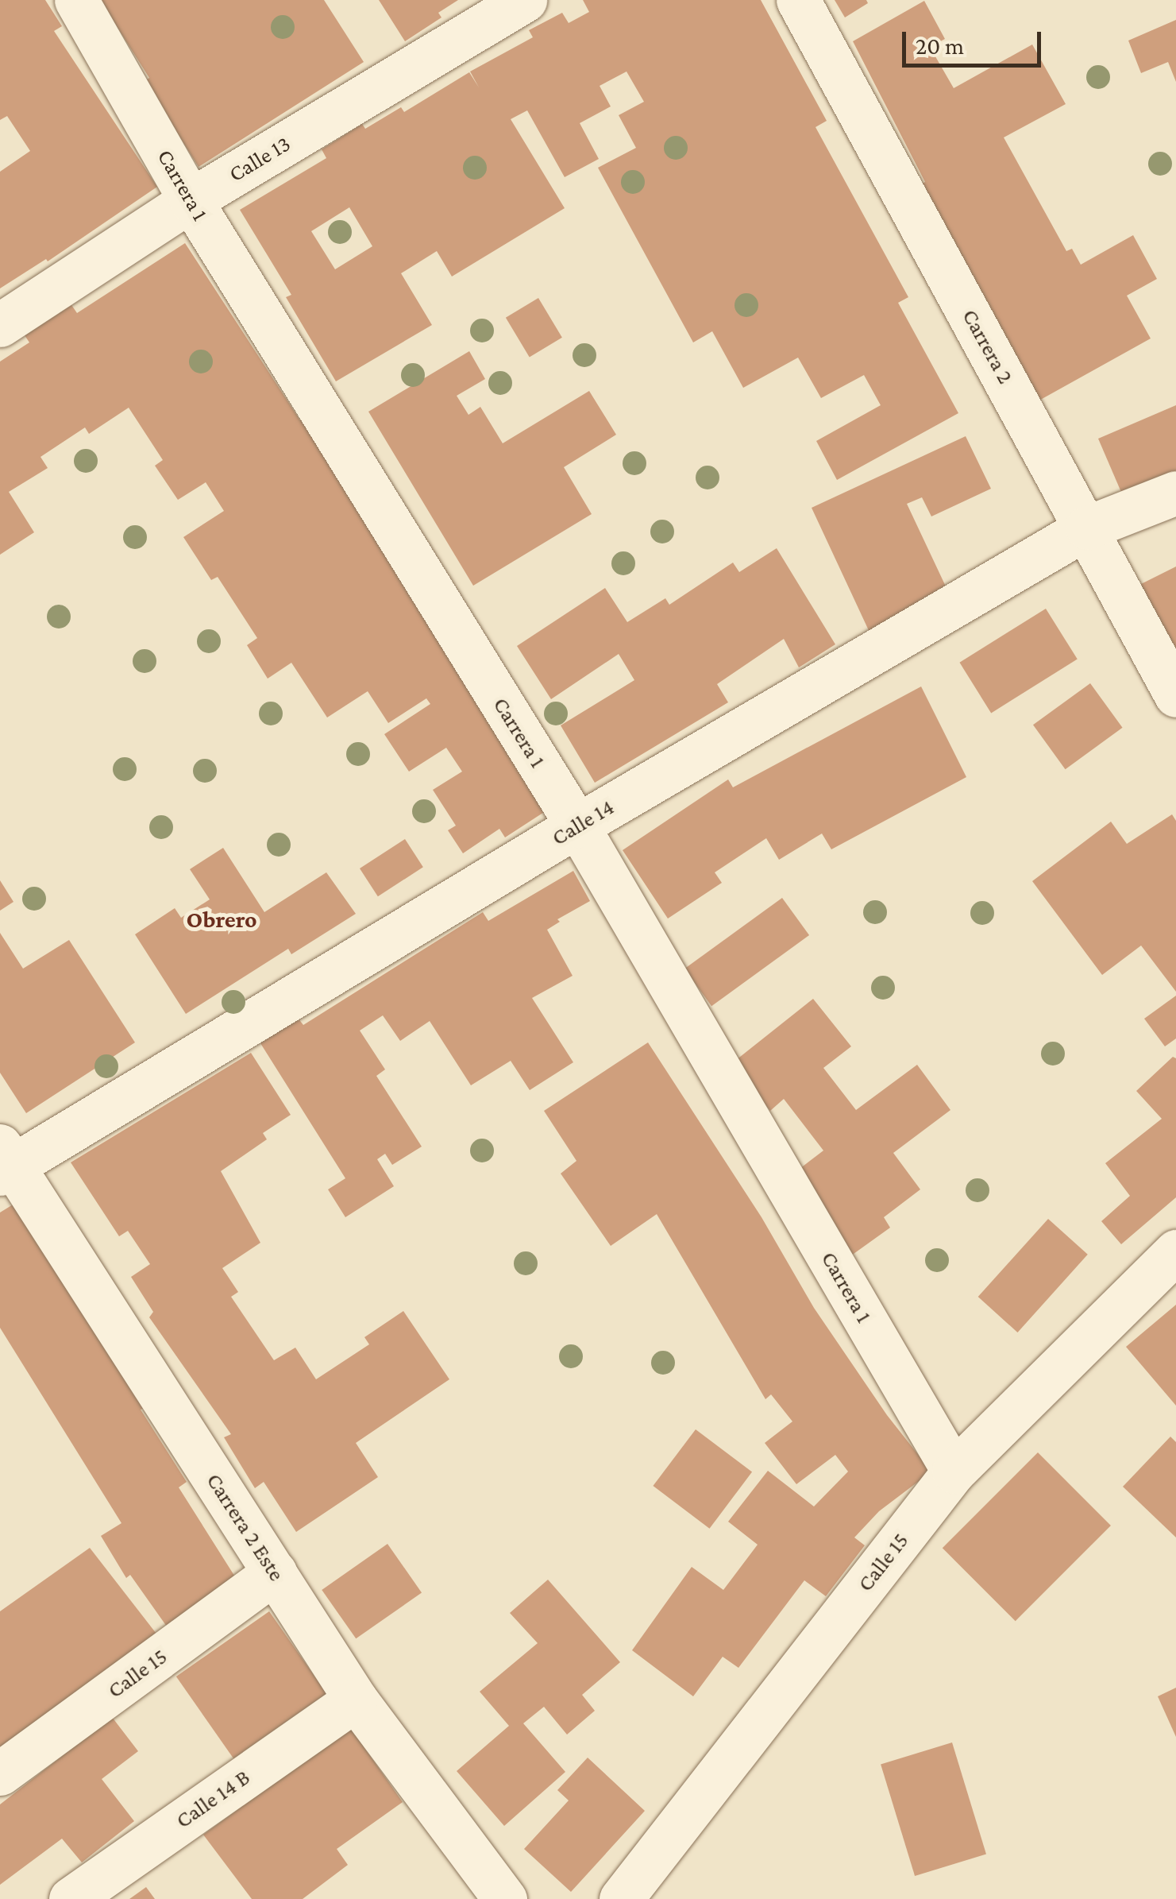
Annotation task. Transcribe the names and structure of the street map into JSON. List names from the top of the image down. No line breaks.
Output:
{"streets":{"street":["Calle 13","Carrera 1","Carrera 2","Calle 14","Carrera 2 Este","Calle 15","Calle 14 B"]},"crossings":[["Calle 13","Carrera 1"],["Carrera 1","Calle 14"],["Carrera 1","Calle 15"],["Carrera 2","Calle 14"],["Calle 14","Carrera 2 Este"],["Carrera 2 Este","Calle 15"],["Carrera 2 Este","Calle 14 B"]],"districts":["Obrero"],"scale_bar":"20 m"}
